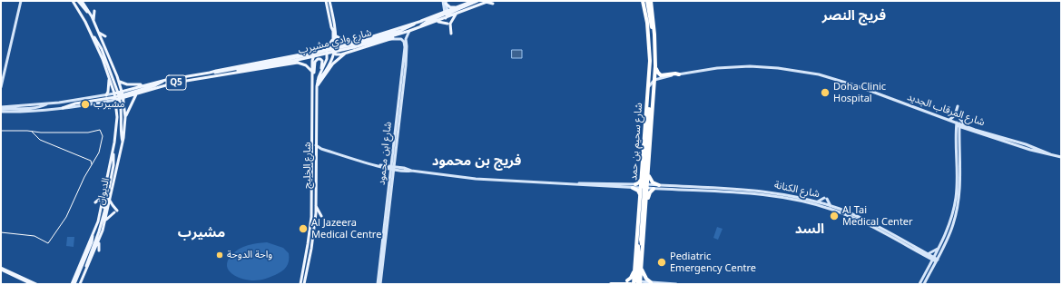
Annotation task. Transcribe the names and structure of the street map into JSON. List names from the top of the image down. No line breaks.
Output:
{"streets":{"highway":["شارع سحيم بن حمد"],"main road":["شارع وادي مشيرب","Q5","شارع الخليج","الديوان"],"street":["شارع المرقاب الجديد","شارع ابن محمود","شارع الكنانة"]},"crossings":[["شارع وادي مشيرب","Q5"],["شارع وادي مشيرب","شارع ابن محمود"],["شارع وادي مشيرب","شارع الخليج"],["شارع وادي مشيرب","الديوان"],["Q5","الديوان"],["شارع المرقاب الجديد","شارع سحيم بن حمد"],["شارع سحيم بن حمد","شارع الكنانة"]],"districts":["فريج النصر","فريج بن محمود","السد","مشيرب"],"places":["Doha Clinic Hospital","مشيرب","Al Tai Medical Center","Al Jazeera Medical Centre","واحة الدوحة","Pediatric Emergency Centre"]}
